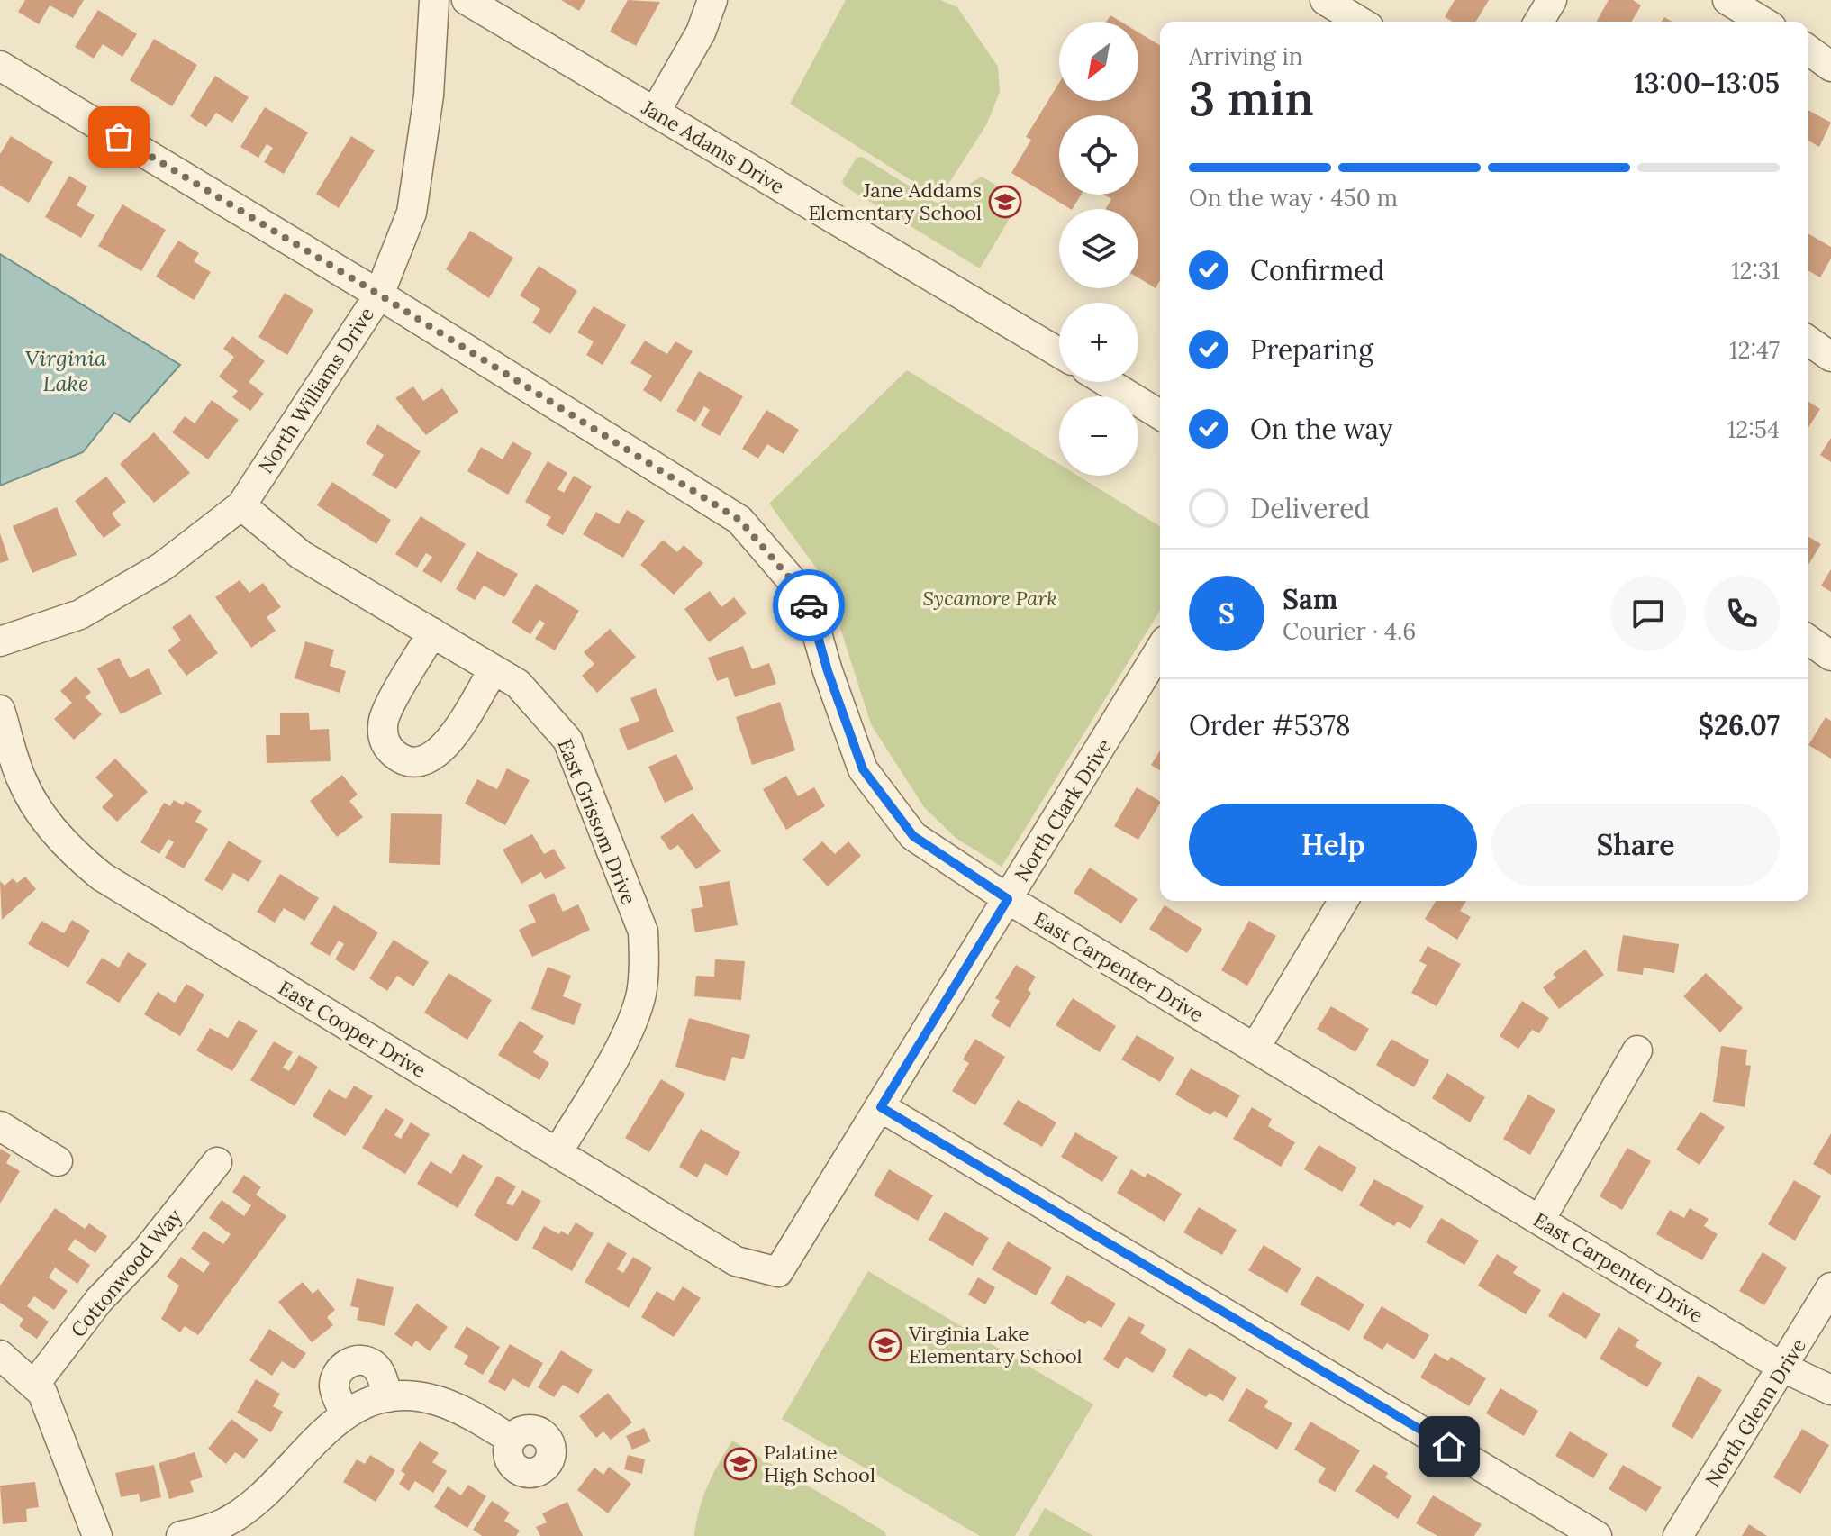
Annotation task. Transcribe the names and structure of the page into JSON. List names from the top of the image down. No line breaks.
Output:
{"streets":{"street":["Jane Adams Drive","North Williams Drive","North Clark Drive","East Grissom Drive","East Carpenter Drive","East Cooper Drive","Cottonwood Way","North Glenn Drive"]},"crossings":[["North Williams Drive","East Grissom Drive"],["North Williams Drive","East Carpenter Drive"],["North Clark Drive","East Carpenter Drive"],["North Clark Drive","East Cooper Drive"],["East Grissom Drive","East Cooper Drive"],["East Carpenter Drive","North Glenn Drive"]],"water":["Virginia Lake"],"parks":["Sycamore Park"],"places":{"school or university":["Jane Addams Elementary School","Virginia Lake Elementary School","Palatine High School"]},"north":"bottom left","page":{"map_buttons":["+","−"],"heading":["3 min","Arriving in","13:00–13:05"],"panel":["Sam","Courier · 4.6","Order #5378","$26.07"],"bar":"On the way · 450 m","list":[["Confirmed","12:31"],["Preparing","12:47"],["On the way","12:54"],"Delivered"],"round":"S","buttons":["Help","Share"]}}
